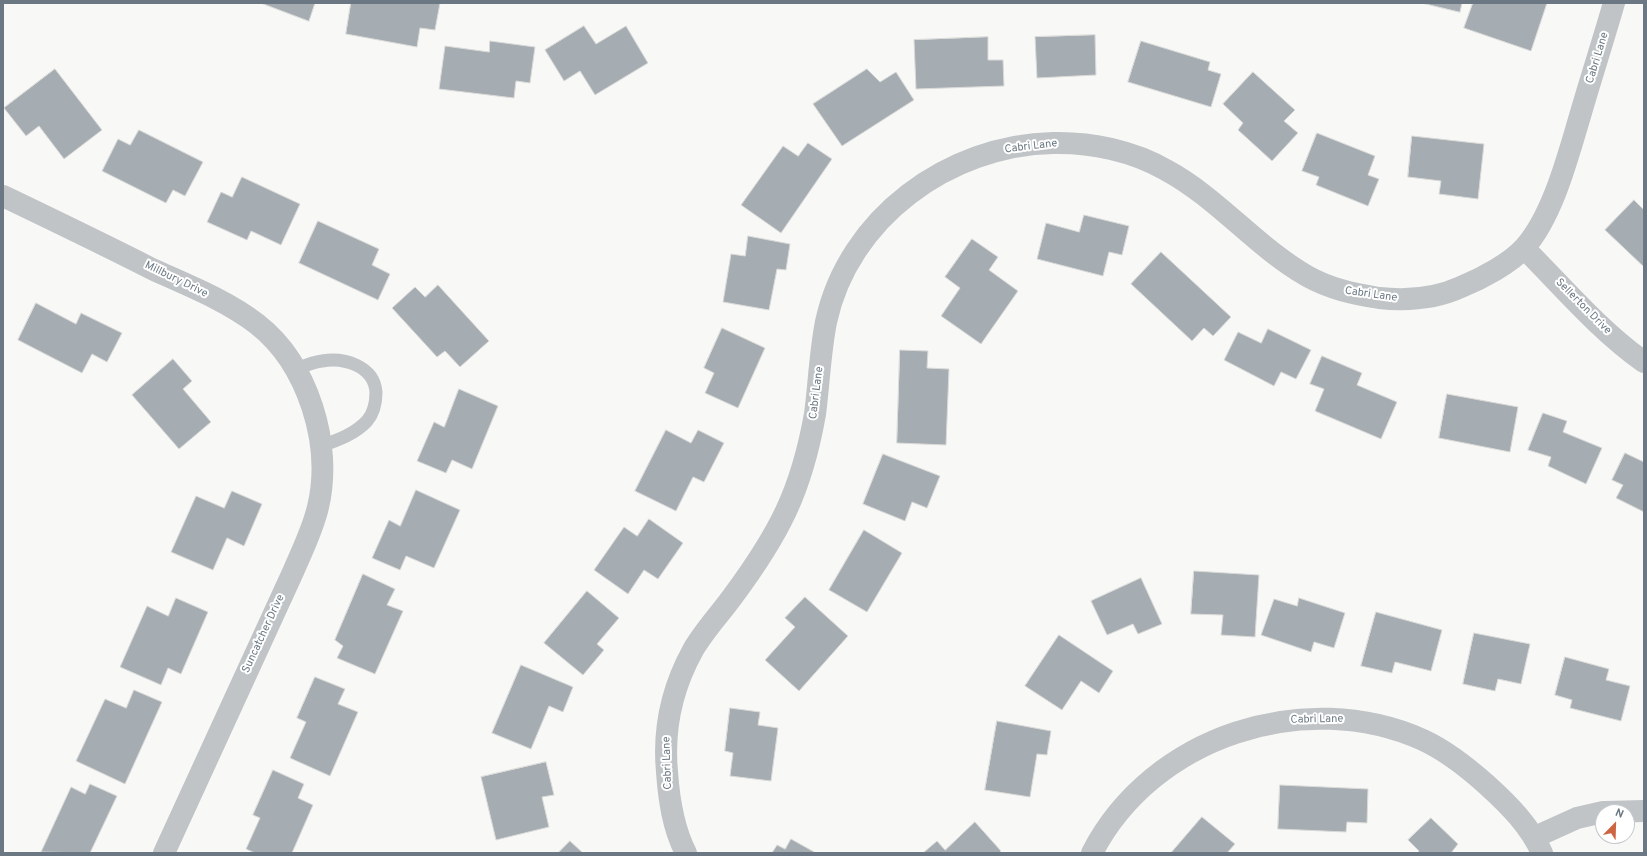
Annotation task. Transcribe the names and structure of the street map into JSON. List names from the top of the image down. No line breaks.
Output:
{"streets":{"street":["Cabri Lane","Millbury Drive","Sellerton Drive","Suncatcher Drive"]},"crossings":[["Cabri Lane","Sellerton Drive"],["Millbury Drive","Suncatcher Drive"]],"north":"top right"}
